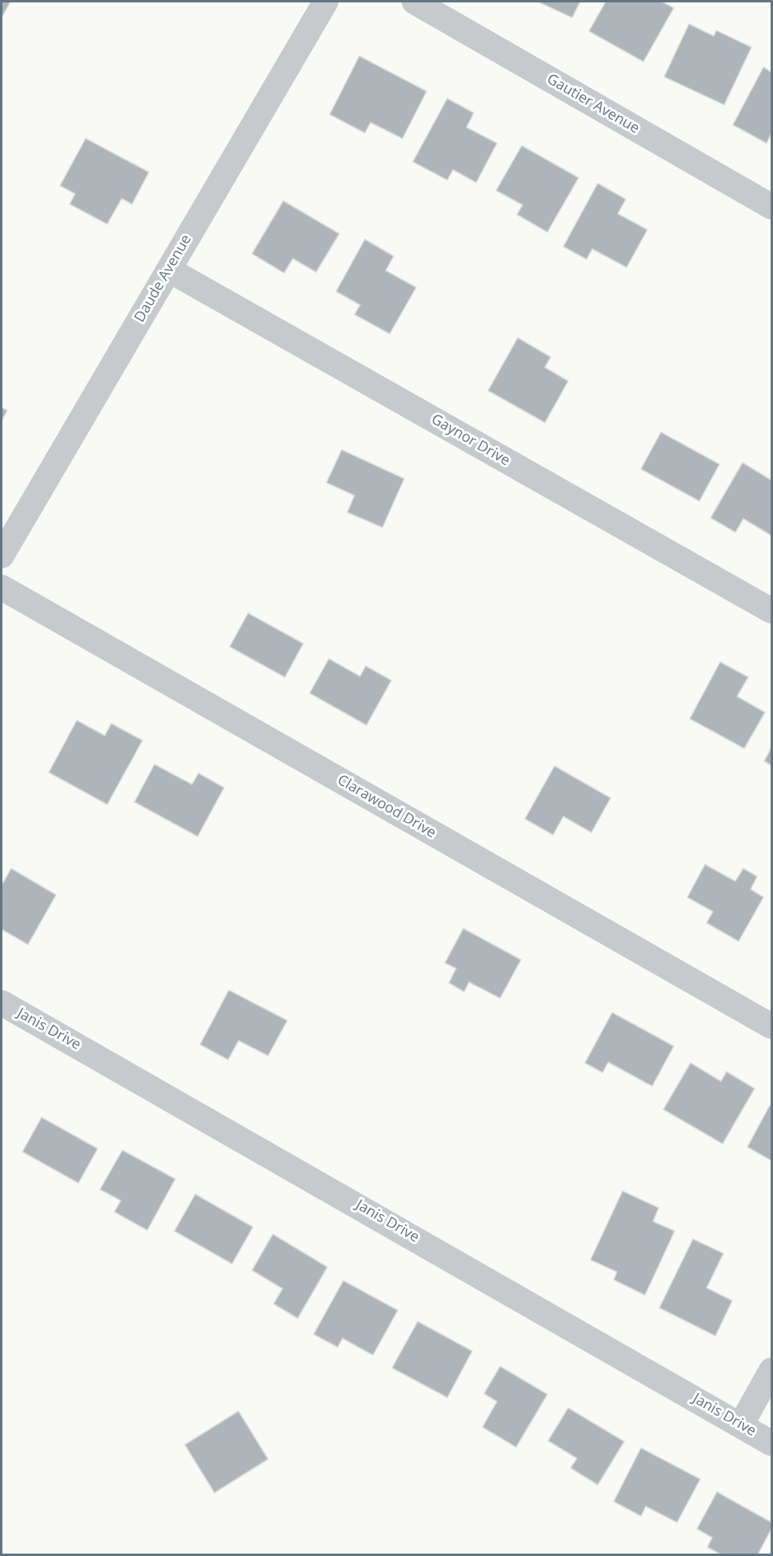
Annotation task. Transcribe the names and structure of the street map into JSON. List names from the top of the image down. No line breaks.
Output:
{"streets":{"street":["Gautier Avenue","Daude Avenue","Gaynor Drive","Clarawood Drive","Janis Drive"]},"crossings":[["Daude Avenue","Gaynor Drive"]]}
